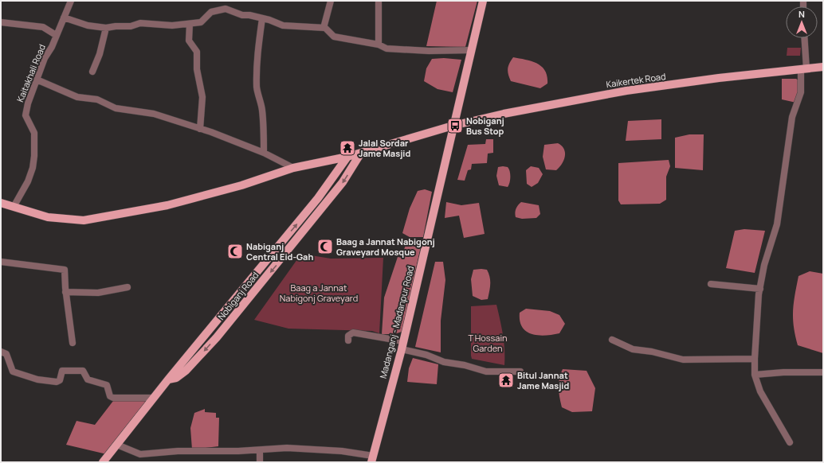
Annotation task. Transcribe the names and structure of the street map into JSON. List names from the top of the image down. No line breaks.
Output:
{"streets":{"main road":["Kaikertek Road","Nobiganj Road","Madanganj - Madanpur Road"],"street":["Kaitakhali Road"]},"crossings":[["Kaitakhali Road","Kaikertek Road"],["Kaikertek Road","Nobiganj Road"],["Kaikertek Road","Madanganj - Madanpur Road"]],"parks":["Baag a Jannat Nabigonj Graveyard","T Hossain Garden"],"places":{"bus stop":["Nobiganj Bus Stop"],"temple":["Jalal Sordar Jame Masjid","Bitul Jannat Jame Masjid"],"mosque":["Baag a Jannat Nabigonj Graveyard Mosque","Nabiganj Central Eid-Gah"]},"north":"top"}
